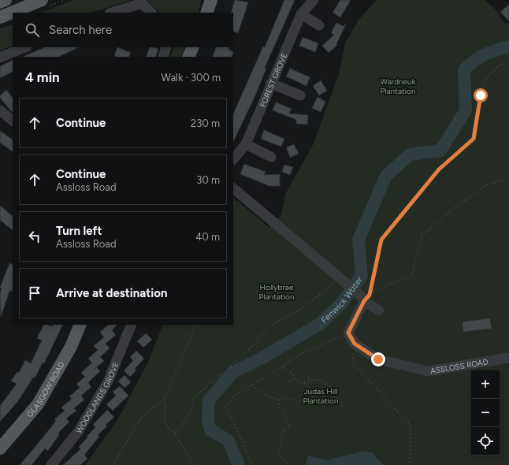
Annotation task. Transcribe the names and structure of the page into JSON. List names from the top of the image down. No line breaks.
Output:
{"streets":{"main road":["GLASGOW ROAD"],"street":["FOREST GROVE","ASSLOSS ROAD","WOODLANDS GROVE"]},"water":["Fenwick Water"],"parks":["Wardneuk Plantation","Hollybrae Plantation","Judas Hill Plantation"],"page":{"search":"Search here","heading":["4 min","Walk · 300 m"],"list":[["Continue","230 m"],["Continue","Assloss Road","30 m"],["Turn left","Assloss Road","40 m"],"Arrive at destination"],"map_buttons":["+","−"]}}
